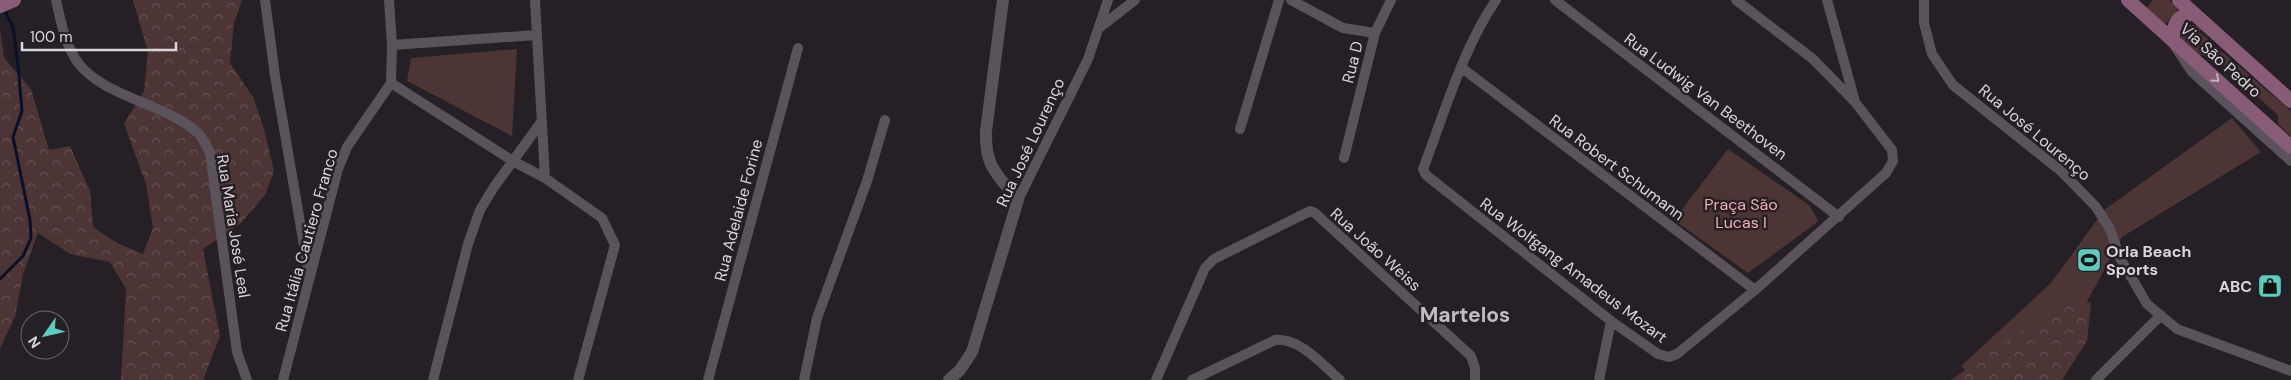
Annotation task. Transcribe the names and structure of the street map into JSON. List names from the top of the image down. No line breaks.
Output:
{"streets":{"main road":["Via São Pedro"],"street":["Rua D","Rua Ludwig Van Beethoven","Rua José Lourenço","Rua Robert Schumann","Rua Adelaide Forine","Rua Maria José Leal","Rua Itália Cautiero Franco","Rua João Weiss","Rua Wolfgang Amadeus Mozart"]},"crossings":[["Rua Ludwig Van Beethoven","Rua Wolfgang Amadeus Mozart"],["Rua Robert Schumann","Rua Wolfgang Amadeus Mozart"]],"districts":["Martelos"],"parks":["Praça São Lucas I"],"places":{"sports":["Orla Beach Sports"],"shop":["ABC"]},"scale_bar":"100 m","north":"bottom left"}
